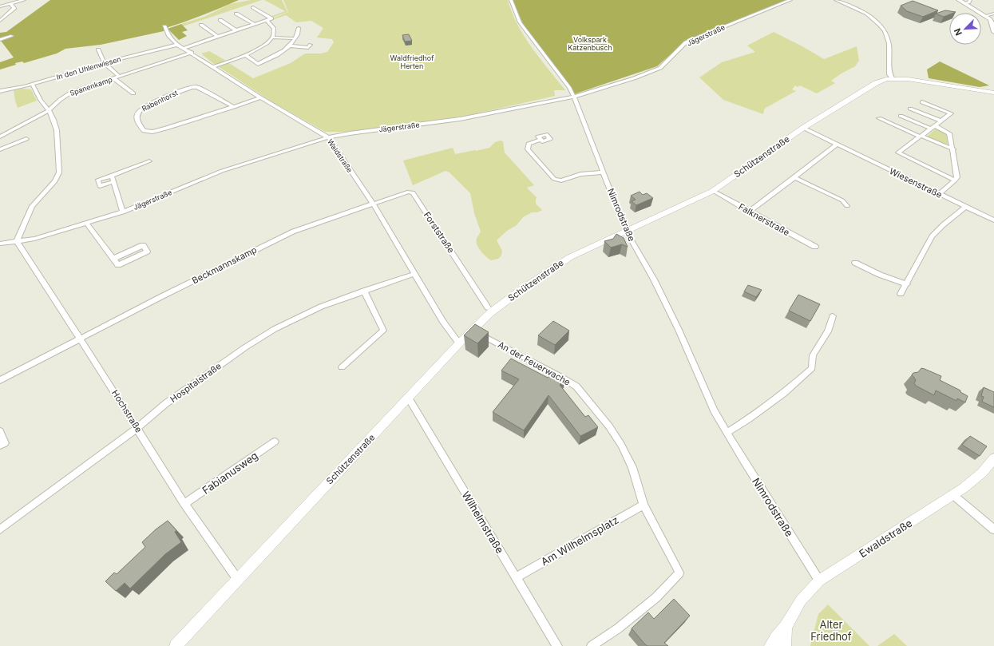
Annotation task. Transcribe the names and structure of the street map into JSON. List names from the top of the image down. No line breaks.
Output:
{"streets":{"main road":["Schützenstraße","Ewaldstraße"],"street":["Jägerstraße","In den Uhlenwiesen","Spanenkamp","Rabenhorst","Waldstraße","Wiesenstraße","Nimrodstraße","Falknerstraße","Forststraße","Beckmannskamp","An der Feuerwache","Hospitalstraße","Hochstraße","Fabianusweg","Wilhelmstraße","Am Wilhelmsplatz"]},"crossings":[["Jägerstraße","Waldstraße"],["Jägerstraße","Nimrodstraße"],["Jägerstraße","Hochstraße"],["In den Uhlenwiesen","Waldstraße"],["Spanenkamp","Waldstraße"],["Rabenhorst","Waldstraße"],["Waldstraße","Schützenstraße"],["Waldstraße","Forststraße"],["Waldstraße","Beckmannskamp"],["Waldstraße","Hospitalstraße"],["Schützenstraße","Wiesenstraße"],["Schützenstraße","Nimrodstraße"],["Schützenstraße","Falknerstraße"],["Schützenstraße","An der Feuerwache"],["Schützenstraße","Hochstraße"],["Schützenstraße","Wilhelmstraße"],["Nimrodstraße","Ewaldstraße"],["Forststraße","Beckmannskamp"],["Beckmannskamp","Hochstraße"],["An der Feuerwache","Am Wilhelmsplatz"],["Hospitalstraße","Hochstraße"],["Hochstraße","Fabianusweg"],["Wilhelmstraße","Am Wilhelmsplatz"]],"parks":["Volkspark Katzenbusch","Waldfriedhof Herten","Alter Friedhof"],"north":"bottom left"}
